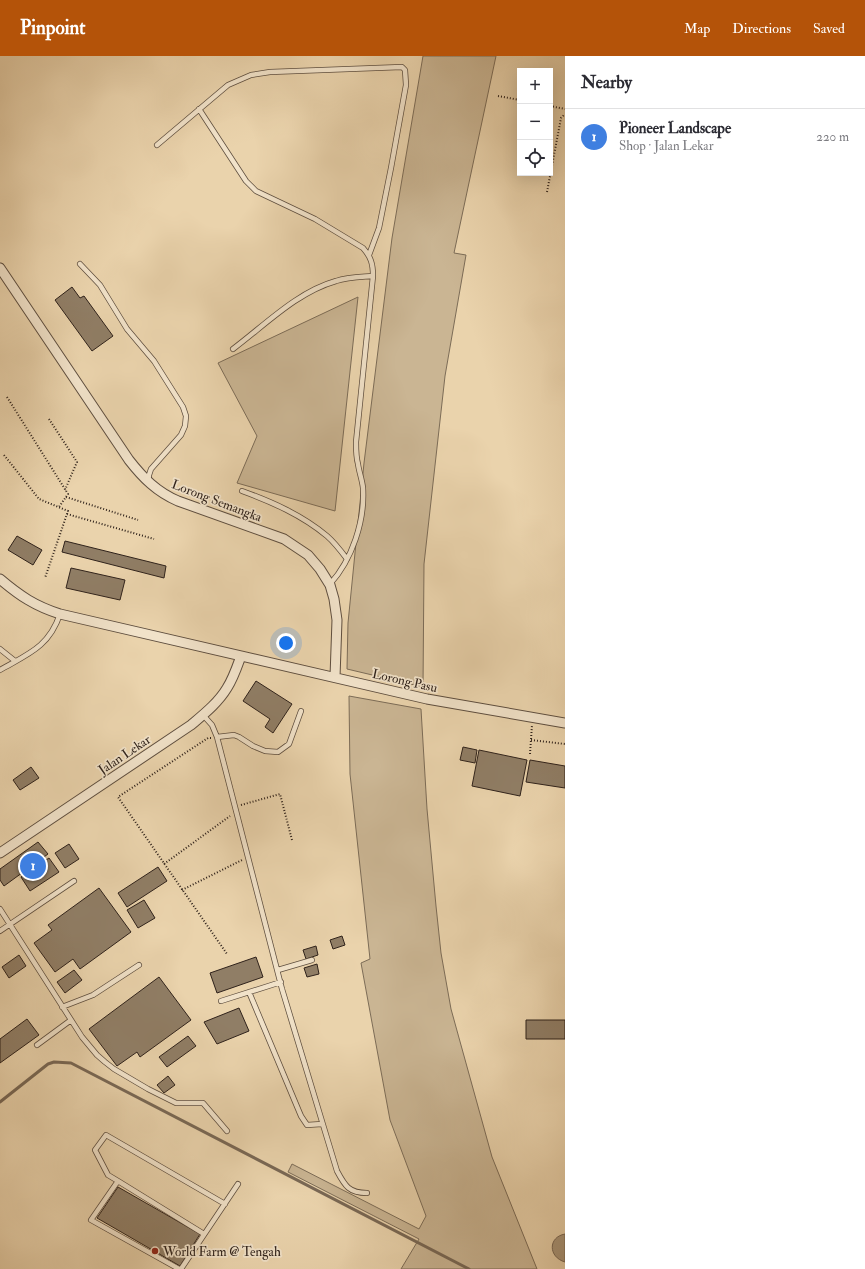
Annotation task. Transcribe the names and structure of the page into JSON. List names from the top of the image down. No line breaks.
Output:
{"streets":{"street":["Lorong Semangka","Lorong Pasu","Jalan Lekar"]},"crossings":[["Lorong Semangka","Lorong Pasu"],["Lorong Pasu","Jalan Lekar"]],"places":["World Farm @ Tengah"],"page":{"header":"Pinpoint","nav":["Map","Directions","Saved"],"heading":"Nearby","map_buttons":["+","−"],"list":[{"mark":"1","name":"Pioneer Landscape","note":"Shop · Jalan Lekar","value":"220 m"}],"pins":"1"}}
